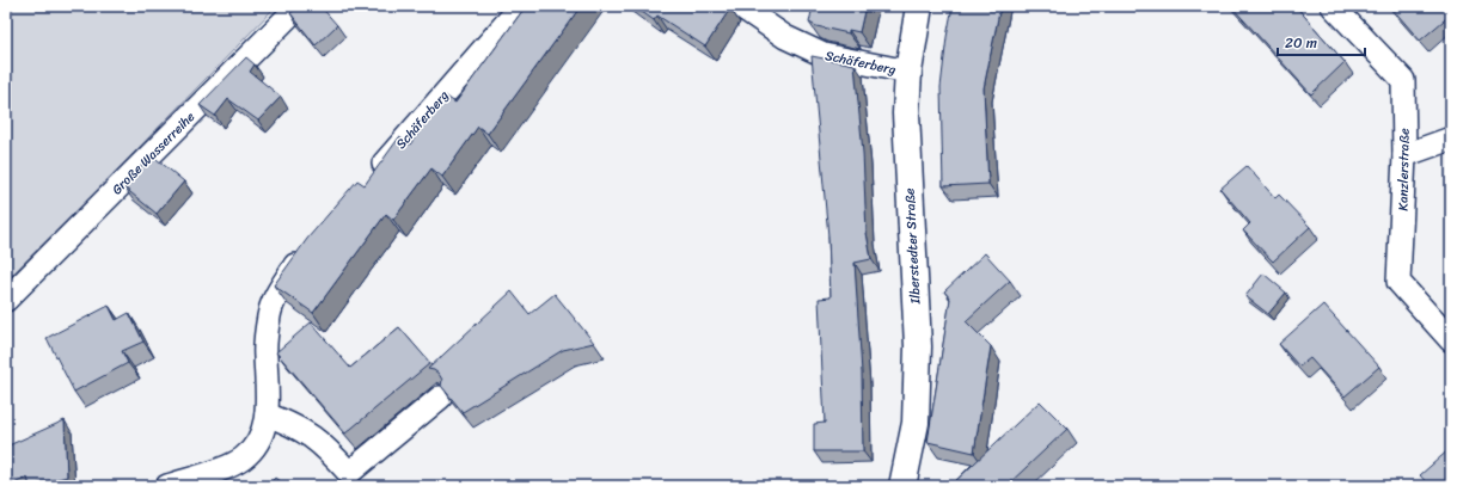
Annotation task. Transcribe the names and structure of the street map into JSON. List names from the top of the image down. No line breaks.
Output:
{"streets":{"street":["Schäferberg","Große Wasserreihe","Kanzlerstraße","Ilberstedter Straße"]},"crossings":[["Schäferberg","Ilberstedter Straße"]],"scale_bar":"20 m"}
